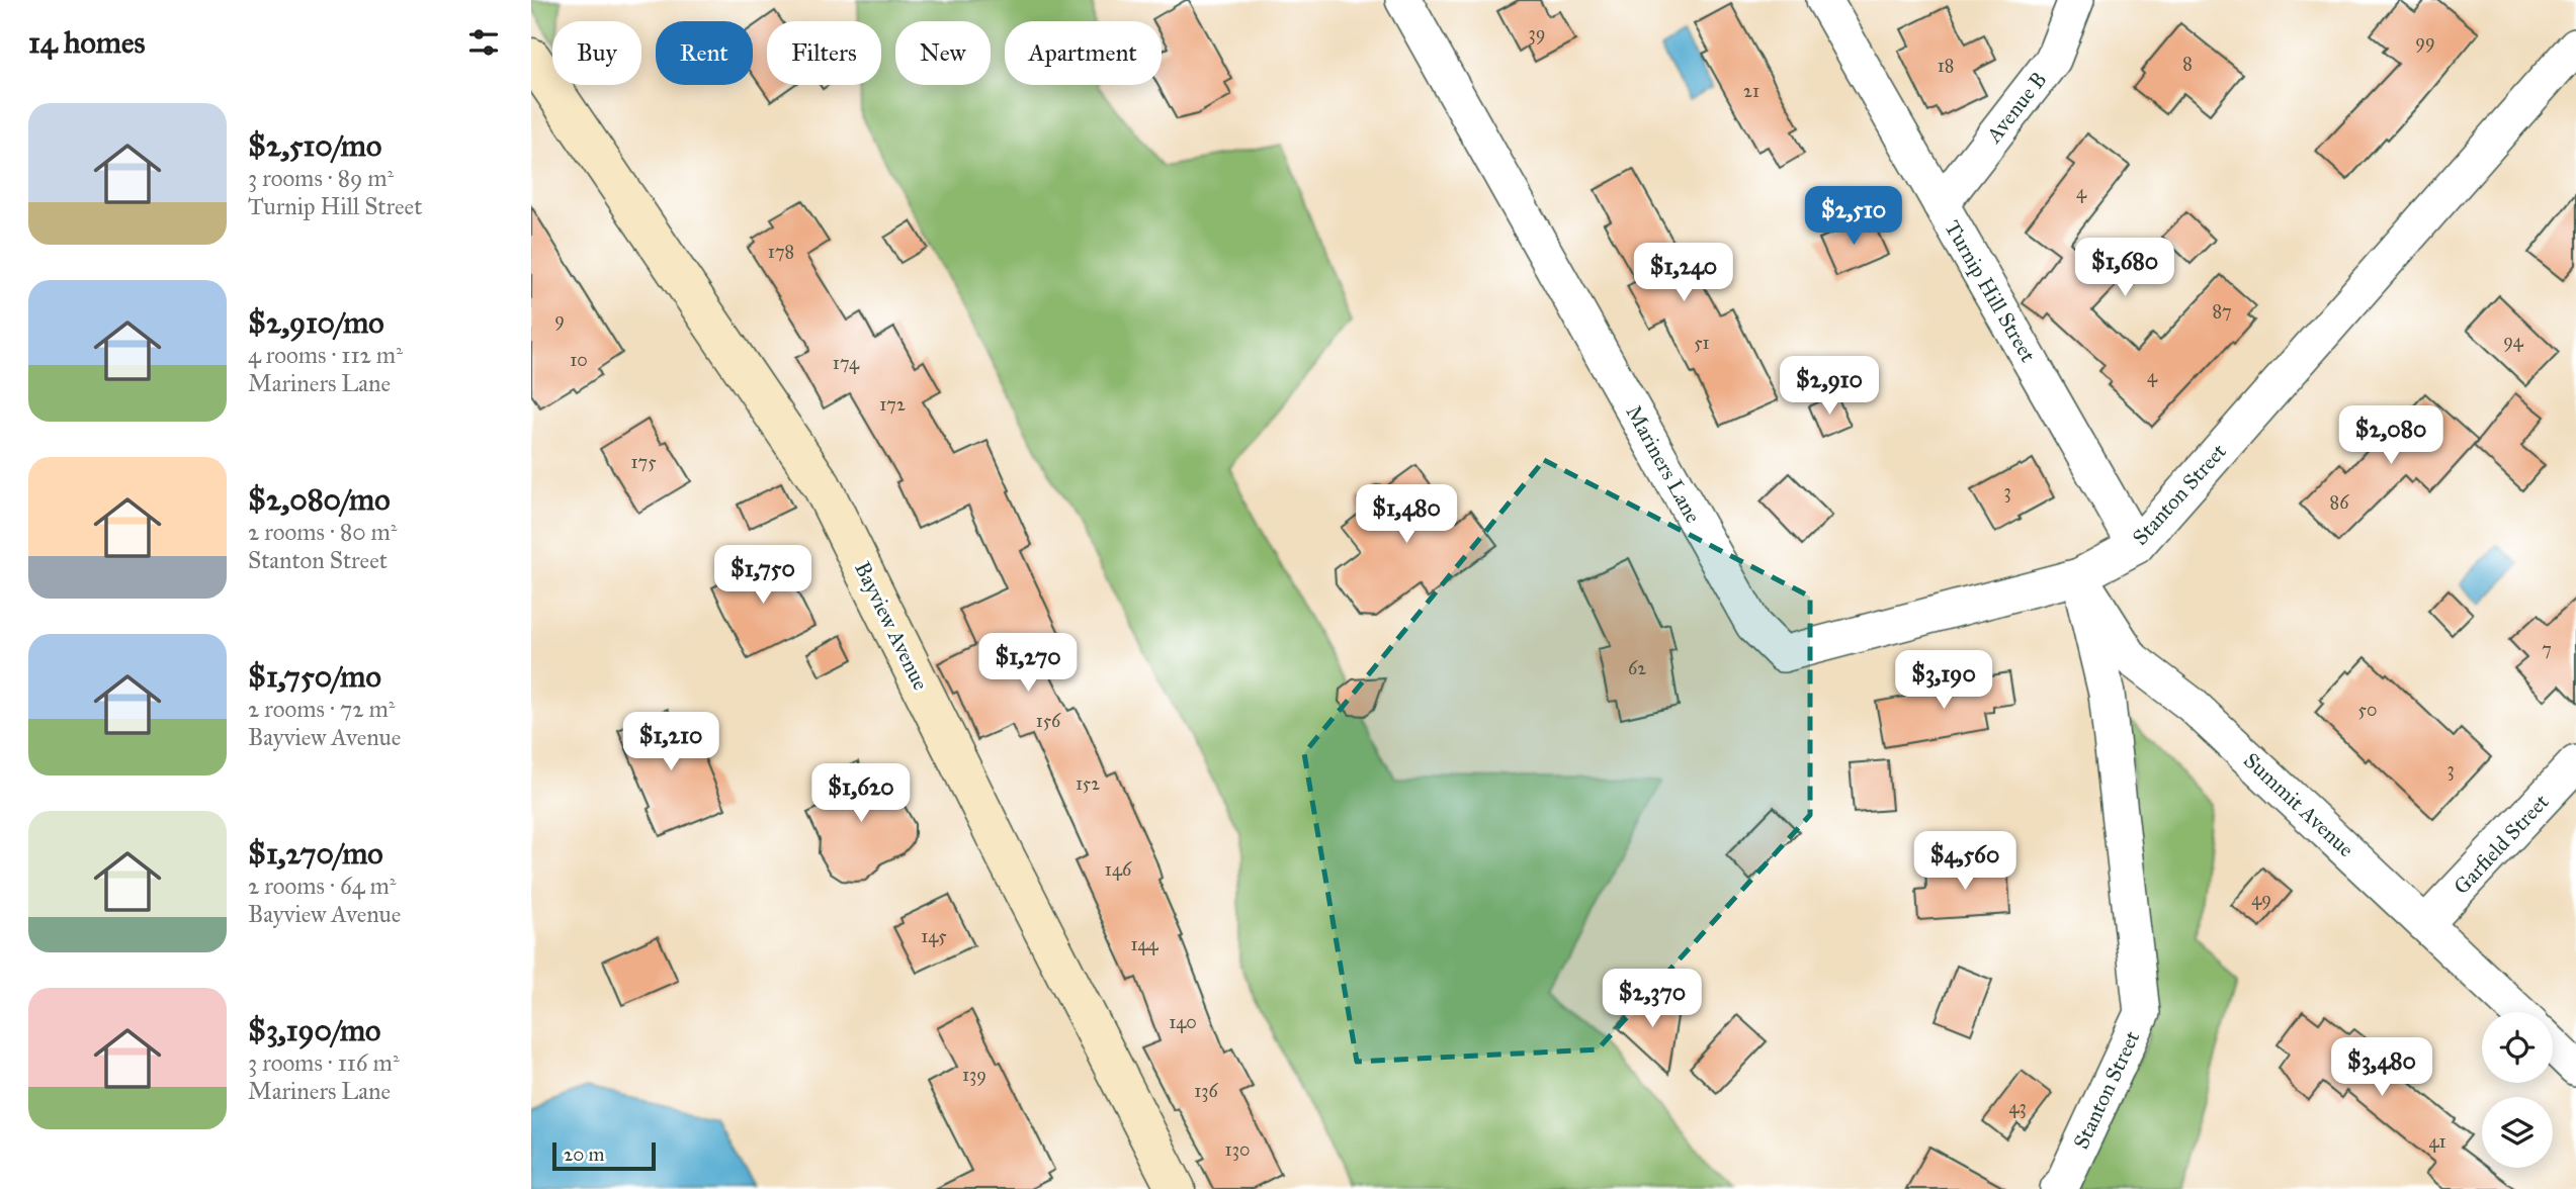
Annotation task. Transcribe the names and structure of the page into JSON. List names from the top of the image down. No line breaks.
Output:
{"streets":{"main road":["Bayview Avenue"],"street":["Avenue B","Turnip Hill Street","Mariners Lane","Stanton Street","Summit Avenue","Garfield Street"]},"crossings":[["Avenue B","Turnip Hill Street"],["Turnip Hill Street","Stanton Street"],["Mariners Lane","Stanton Street"],["Mariners Lane","Summit Avenue"],["Stanton Street","Summit Avenue"],["Summit Avenue","Garfield Street"]],"house_numbers":["39","99","8","18","21","4","178","87","9","94","51","10","174","4","172","175","3","86","7","62","50","156","3","152","146","49","145","144","140","139","136","43","41","130"],"scale_bar":"20 m","page":{"heading":"14 homes","chip":["Buy","Rent","Filters","New","Apartment"],"list":[{"name":"$2,510/mo","note":"3 rooms · 89 m² · Turnip Hill Street"},{"name":"$2,910/mo","note":"4 rooms · 112 m² · Mariners Lane"},{"name":"$2,080/mo","note":"2 rooms · 80 m² · Stanton Street"},{"name":"$1,750/mo","note":"2 rooms · 72 m² · Bayview Avenue"},{"name":"$1,270/mo","note":"2 rooms · 64 m² · Bayview Avenue"},{"name":"$3,190/mo","note":"3 rooms · 116 m² · Mariners Lane"}],"price":["$2,510","$1,680","$1,240","$2,910","$2,080","$1,480","$1,750","$1,270","$3,190","$1,210","$1,620","$4,560","$2,370","$3,480"],"scale":"20 m"}}
